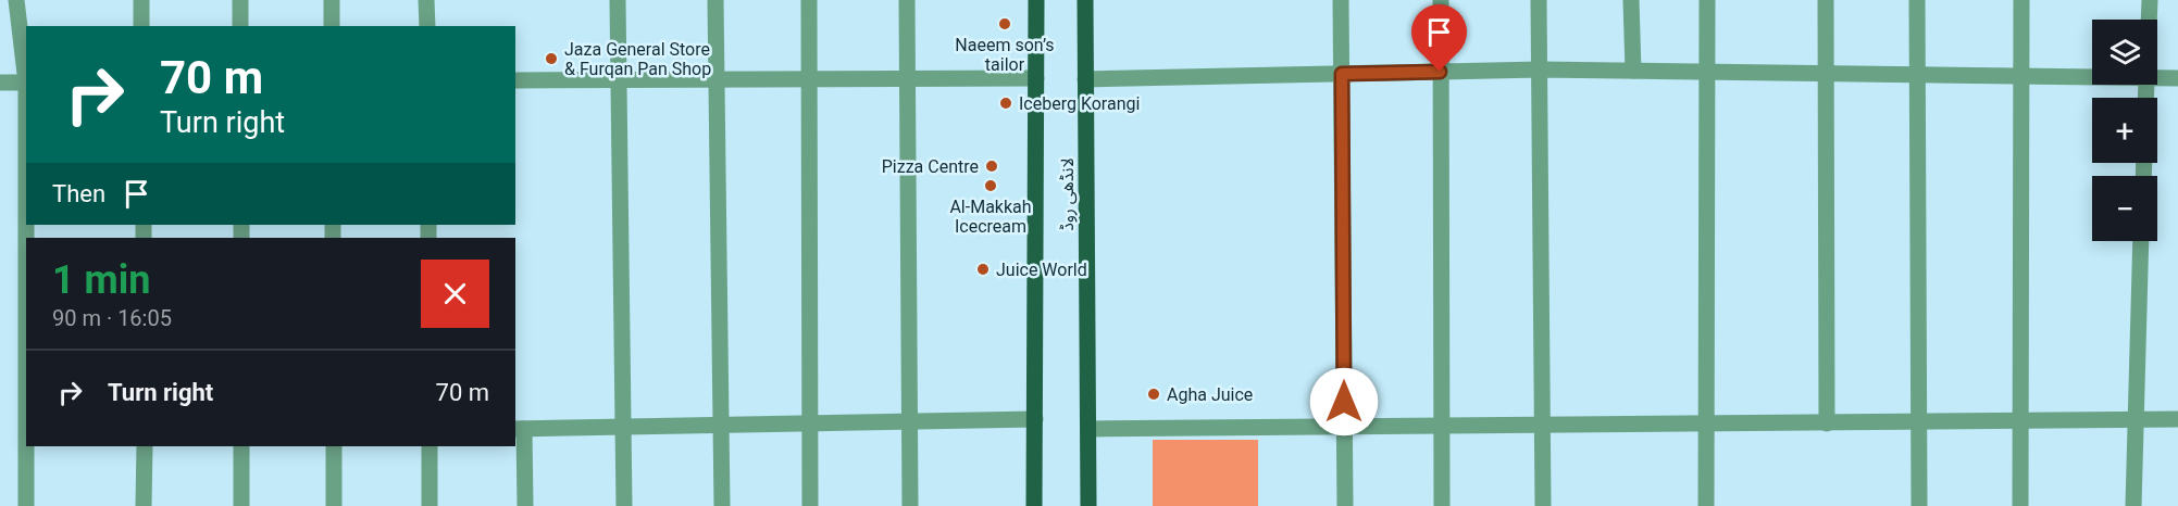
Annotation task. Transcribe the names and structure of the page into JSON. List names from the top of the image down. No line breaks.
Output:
{"streets":{"main road":["لانڈھی روڈ"]},"places":["Naeem son’s tailor","Jaza General Store & Furqan Pan Shop","Iceberg Korangi","Pizza Centre","Al-Makkah Icecream","Juice World","Agha Juice"],"page":{"map_buttons":["+","−"],"turn":["70 m","Turn right"],"then":"Then","heading":["1 min","90 m · 16:05"],"list":[{"name":"Turn right","value":"70 m"}]}}
